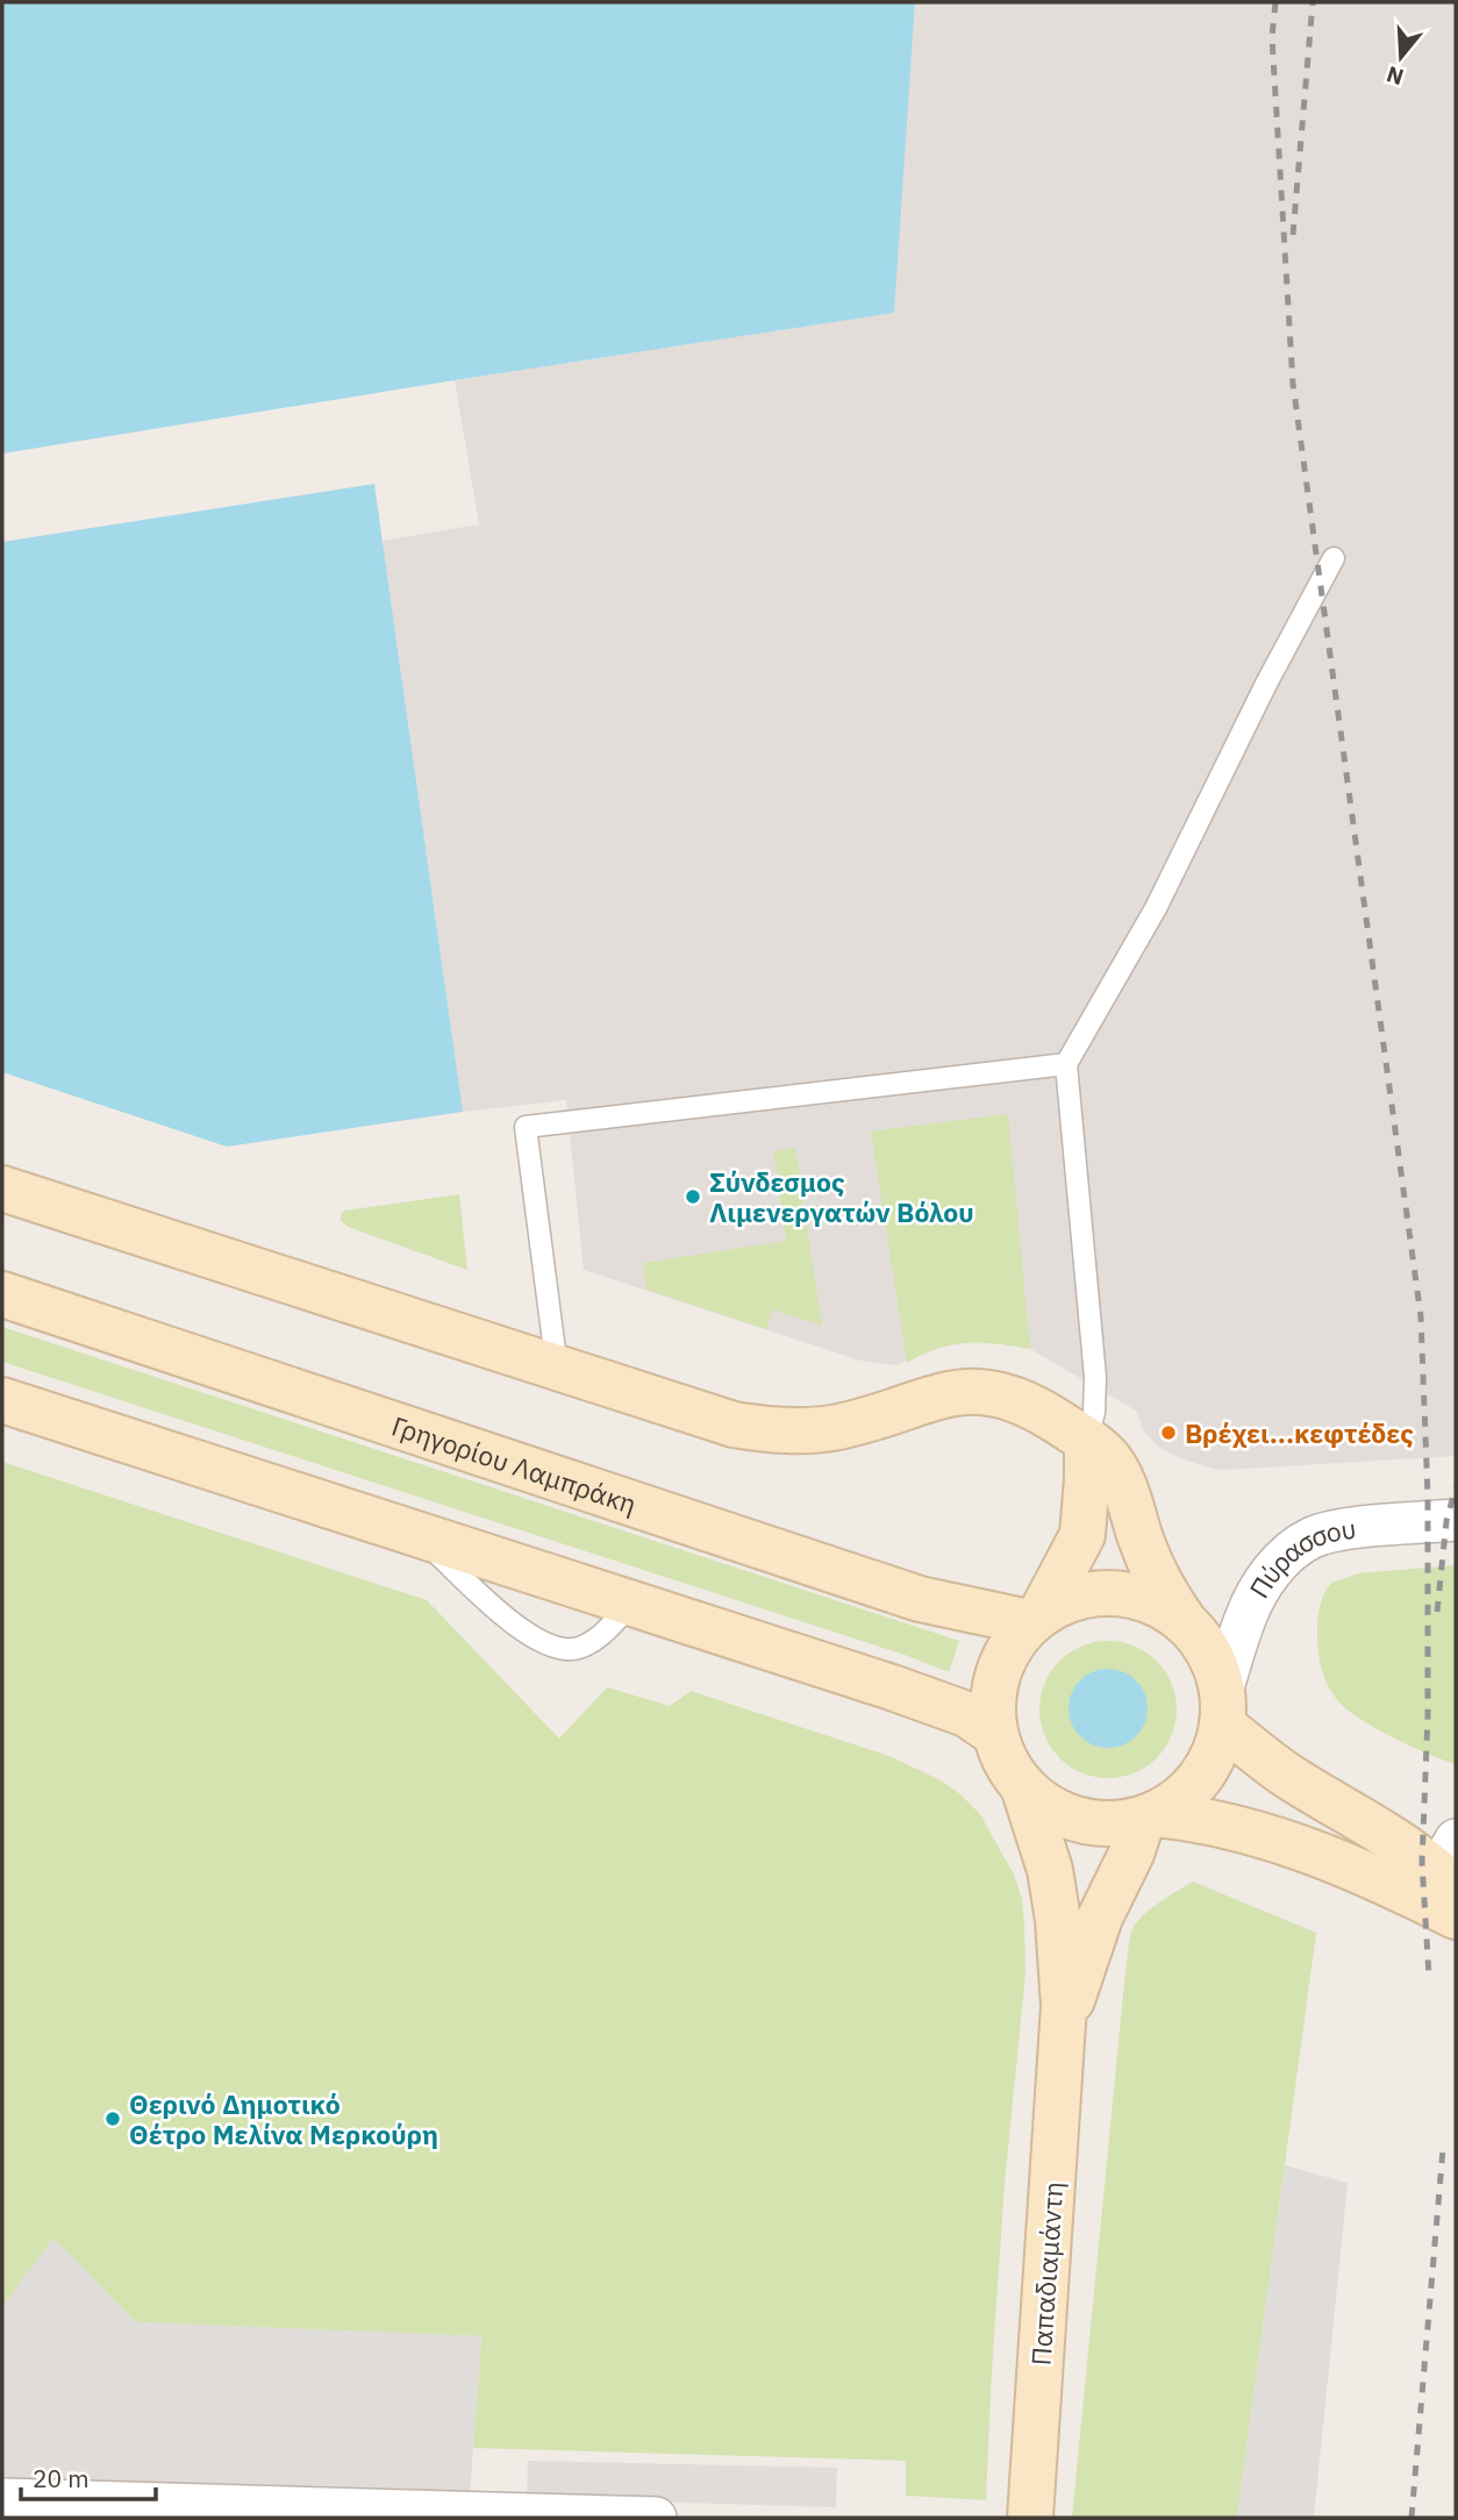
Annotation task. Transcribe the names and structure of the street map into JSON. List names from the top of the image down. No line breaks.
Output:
{"streets":{"main road":["Γρηγορίου Λαμπράκη","Παπαδιαμάντη"],"street":["Πύρασσου"]},"crossings":[["Γρηγορίου Λαμπράκη","Πύρασσου"]],"places":["Σύνδεσμος Λιμενεργατών Βόλου","Βρέχει...κεφτέδες","Θερινό Δημοτικό Θέτρο Μελίνα Μερκούρη"],"scale_bar":"20 m","north":"bottom"}
